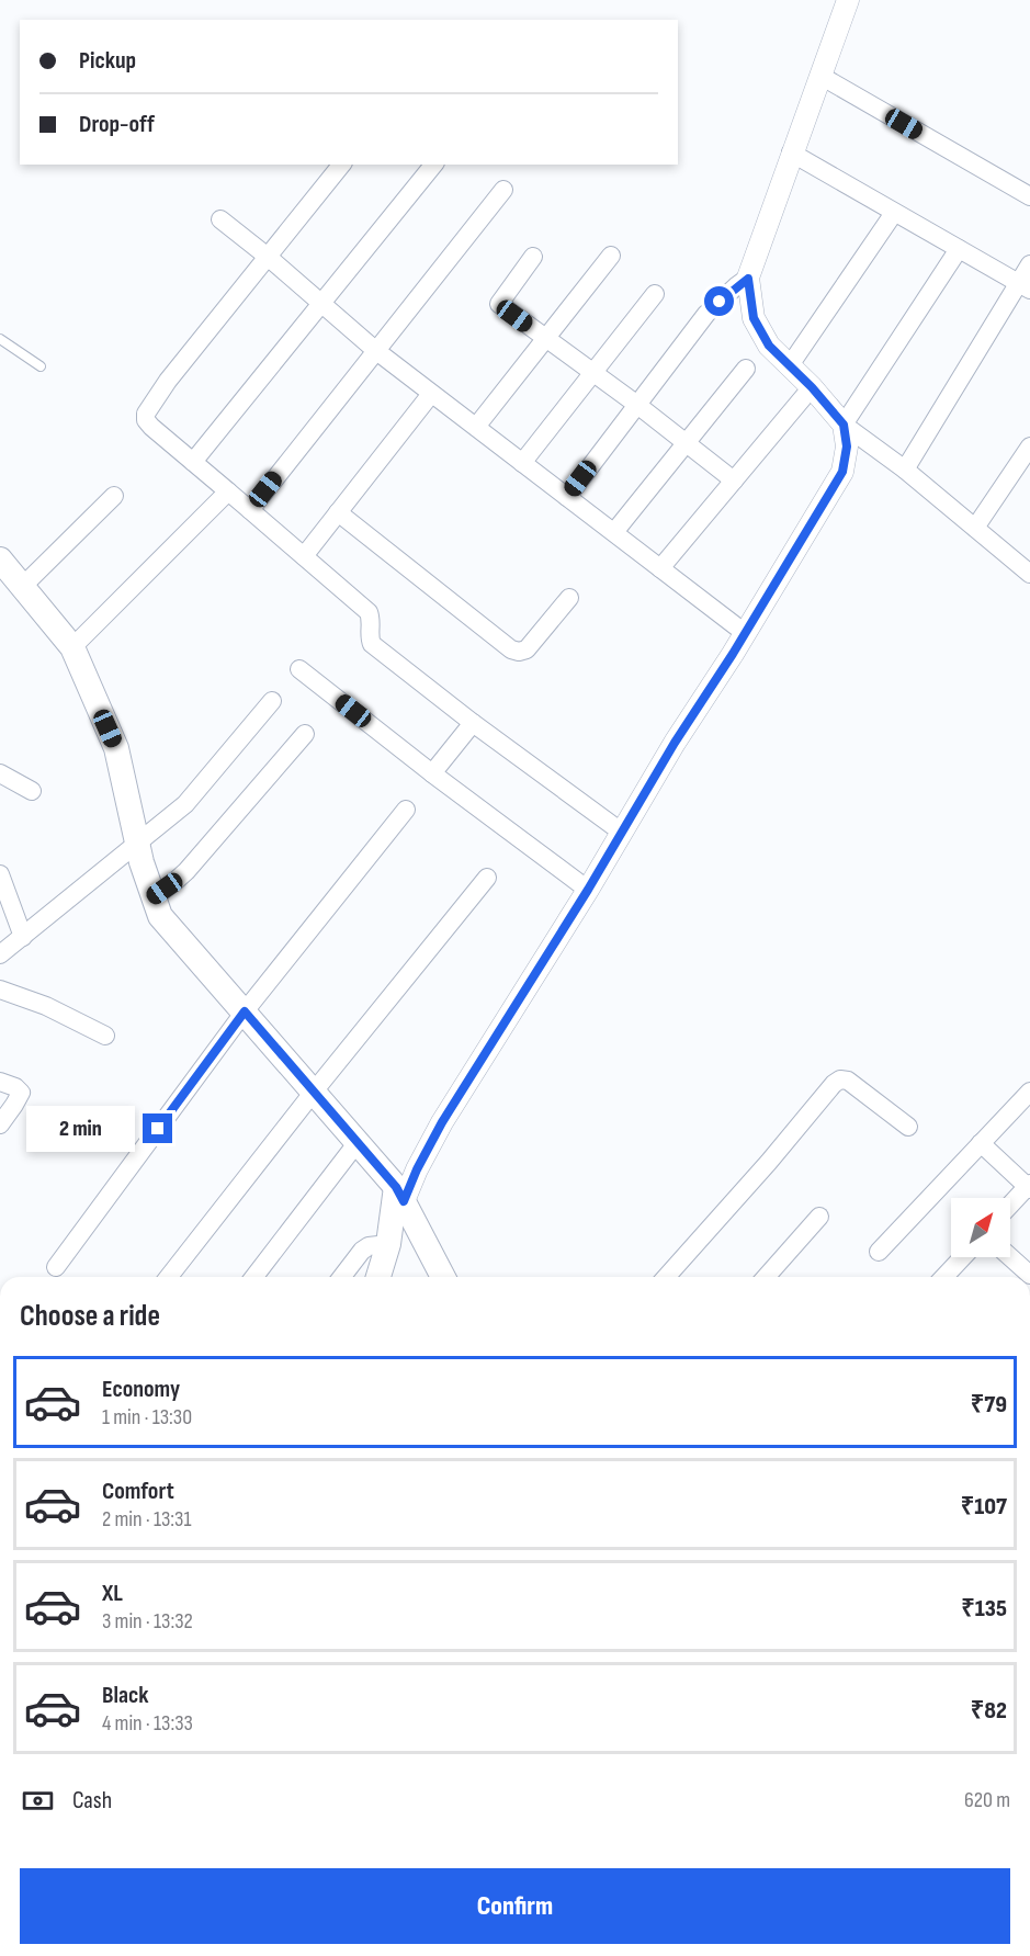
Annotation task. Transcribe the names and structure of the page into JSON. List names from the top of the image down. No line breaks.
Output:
{"north":"top right","page":{"banner":["Pickup","Drop-off"],"bubble":"2 min","heading":"Choose a ride","list":[{"name":"Economy","note":"1 min · 13:30","value":"₹79"},{"name":"Comfort","note":"2 min · 13:31","value":"₹107"},{"name":"XL","note":"3 min · 13:32","value":"₹135"},{"name":"Black","note":"4 min · 13:33","value":"₹82"}],"pay":["Cash","620 m"],"buttons":"Confirm"}}
